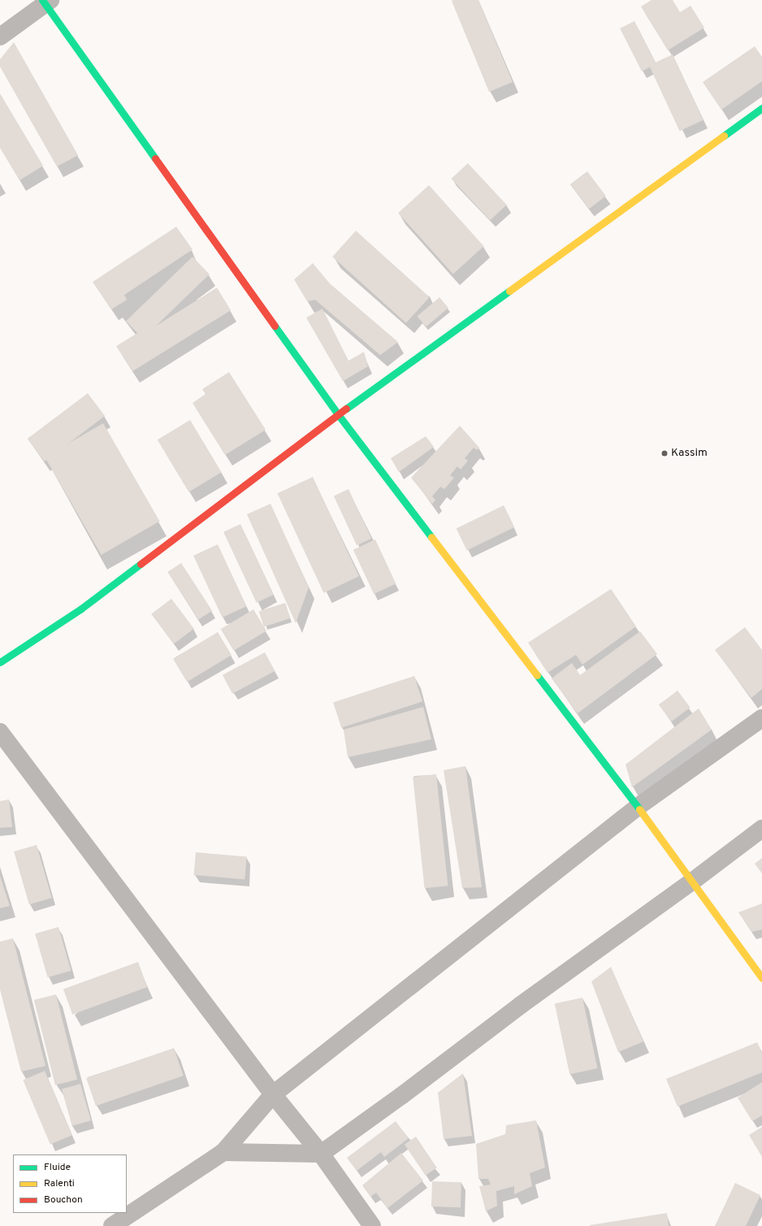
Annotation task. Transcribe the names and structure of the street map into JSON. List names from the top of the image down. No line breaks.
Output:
{"places":["Kassim"],"legend":["Fluide","Ralenti","Bouchon"]}
